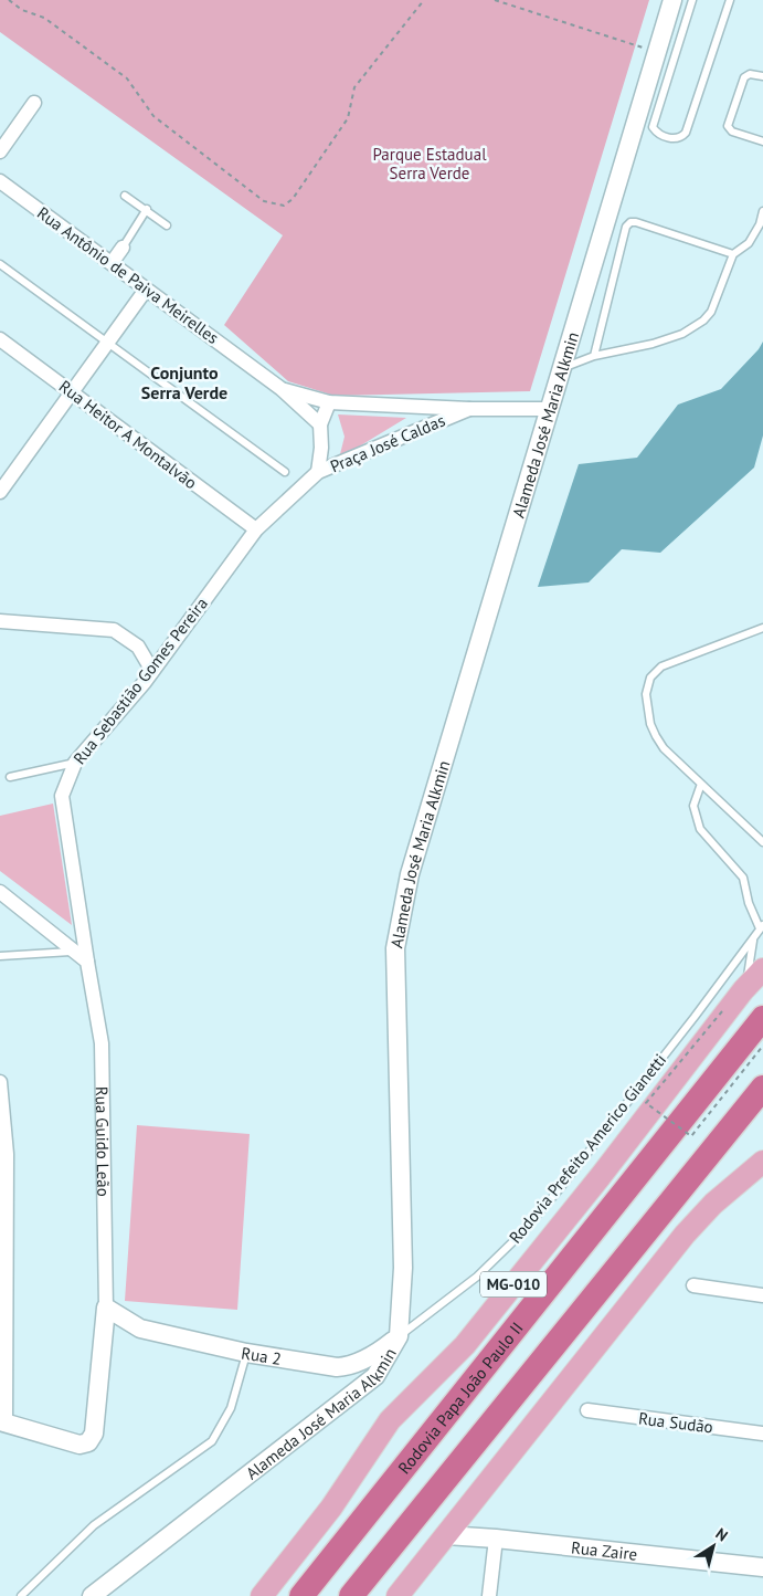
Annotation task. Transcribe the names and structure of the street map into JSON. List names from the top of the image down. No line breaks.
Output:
{"streets":{"highway":["MG-010","Rodovia Papa João Paulo II"],"street":["Rua Antônio de Paiva Meirelles","Alameda José Maria Alkmin","Rua Heitor A Montalvão","Praça José Caldas","Rua Sebastião Gomes Pereira","Rua Guido Leão","Rua 2","Rua Sudão","Rua Zaire"],"lane":["Rodovia Prefeito Americo Gianetti"]},"crossings":[["Rua Antônio de Paiva Meirelles","Praça José Caldas"],["Alameda José Maria Alkmin","Praça José Caldas"],["Alameda José Maria Alkmin","Rodovia Prefeito Americo Gianetti"],["Rua Heitor A Montalvão","Rua Sebastião Gomes Pereira"],["Praça José Caldas","Rua Sebastião Gomes Pereira"],["Rua Sebastião Gomes Pereira","Rua Guido Leão"],["Rua Guido Leão","Rua 2"]],"districts":["Conjunto Serra Verde"],"parks":["Parque Estadual Serra Verde"],"north":"top right"}
